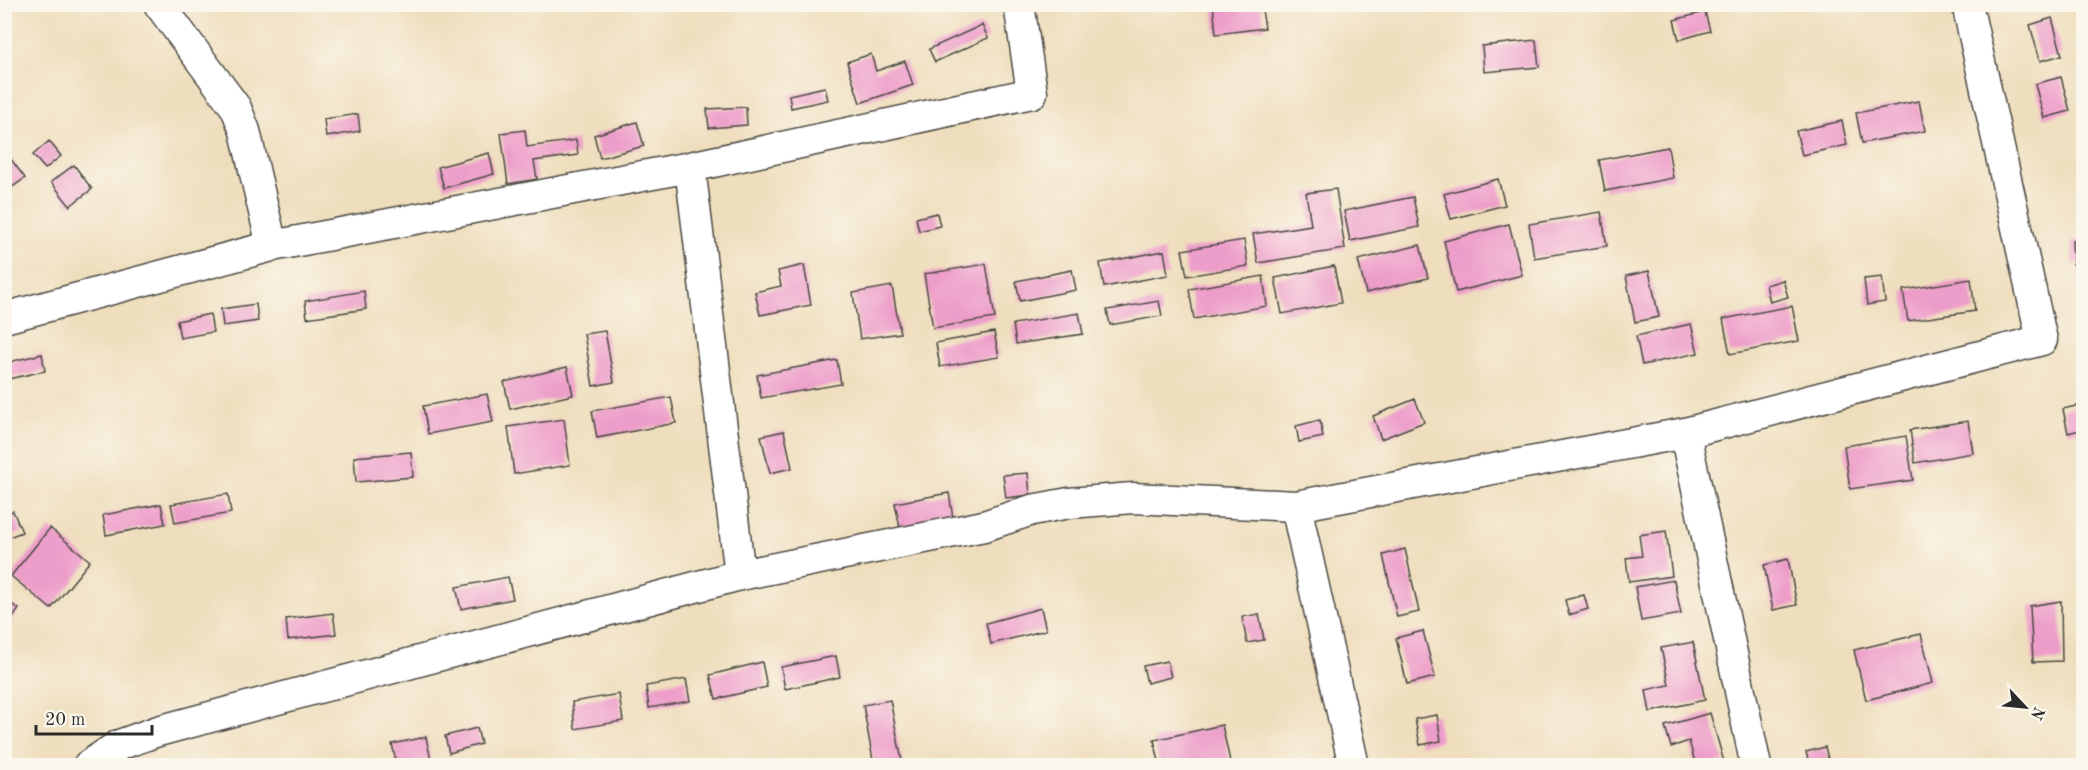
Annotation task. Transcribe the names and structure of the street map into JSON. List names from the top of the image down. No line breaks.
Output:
{"scale_bar":"20 m","north":"bottom right"}
